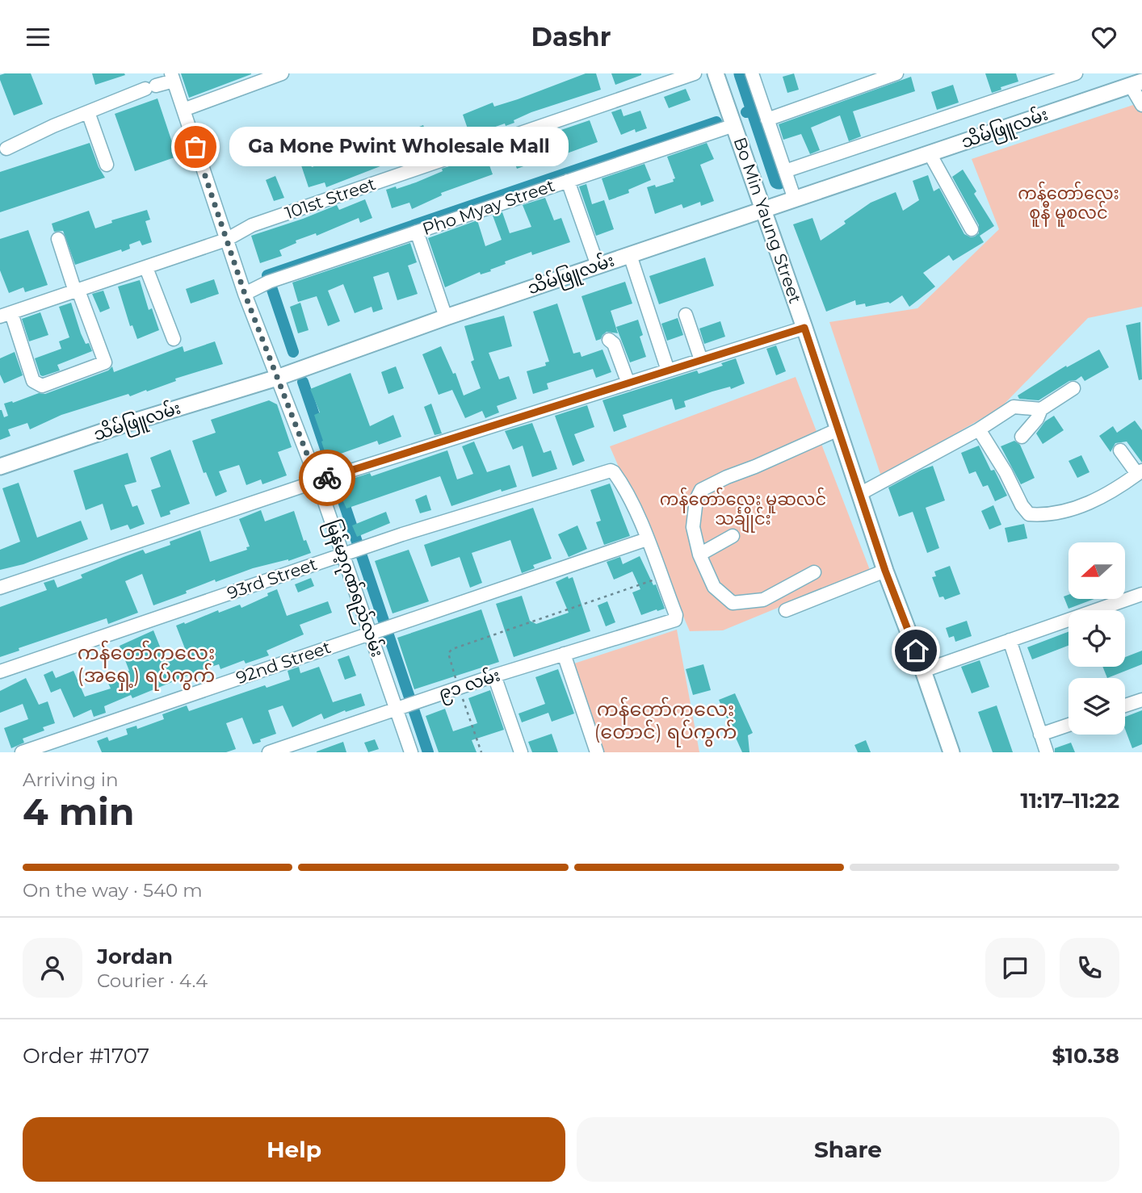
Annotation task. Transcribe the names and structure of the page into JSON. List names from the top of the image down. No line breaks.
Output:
{"streets":{"main road":["သိမ်ဖြူလမ်း","Bo Min Yaung Street"],"street":["101st Street","Pho Myay Street","93rd Street","မြန်မာ့ဂုဏ်ရည်လမ်း","92nd Street","၉၁ လမ်း"]},"crossings":[["သိမ်ဖြူလမ်း","Bo Min Yaung Street"],["သိမ်ဖြူလမ်း","မြန်မာ့ဂုဏ်ရည်လမ်း"],["101st Street","မြန်မာ့ဂုဏ်ရည်လမ်း"],["Pho Myay Street","Bo Min Yaung Street"],["Pho Myay Street","မြန်မာ့ဂုဏ်ရည်လမ်း"],["93rd Street","မြန်မာ့ဂုဏ်ရည်လမ်း"],["93rd Street","92nd Street"],["မြန်မာ့ဂုဏ်ရည်လမ်း","92nd Street"],["မြန်မာ့ဂုဏ်ရည်လမ်း","၉၁ လမ်း"]],"districts":["ကန်တော်ကလေး (အရှေ့) ရပ်ကွက်","ကန်တော်ကလေး (တောင်) ရပ်ကွက်"],"parks":["ကန်တော်လေး စူနီ မူစလင်","ကန်တော်လေး မူဆလင် သင်္ချိုင်း"],"places":["Ga Mone Pwint Wholesale Mall"],"north":"left","page":{"header":"Dashr","bubble":"Ga Mone Pwint Wholesale Mall","heading":["4 min","Arriving in","11:17–11:22"],"panel":["Jordan","Courier · 4.4","Order #1707","$10.38"],"bar":"On the way · 540 m","buttons":["Help","Share"]}}
